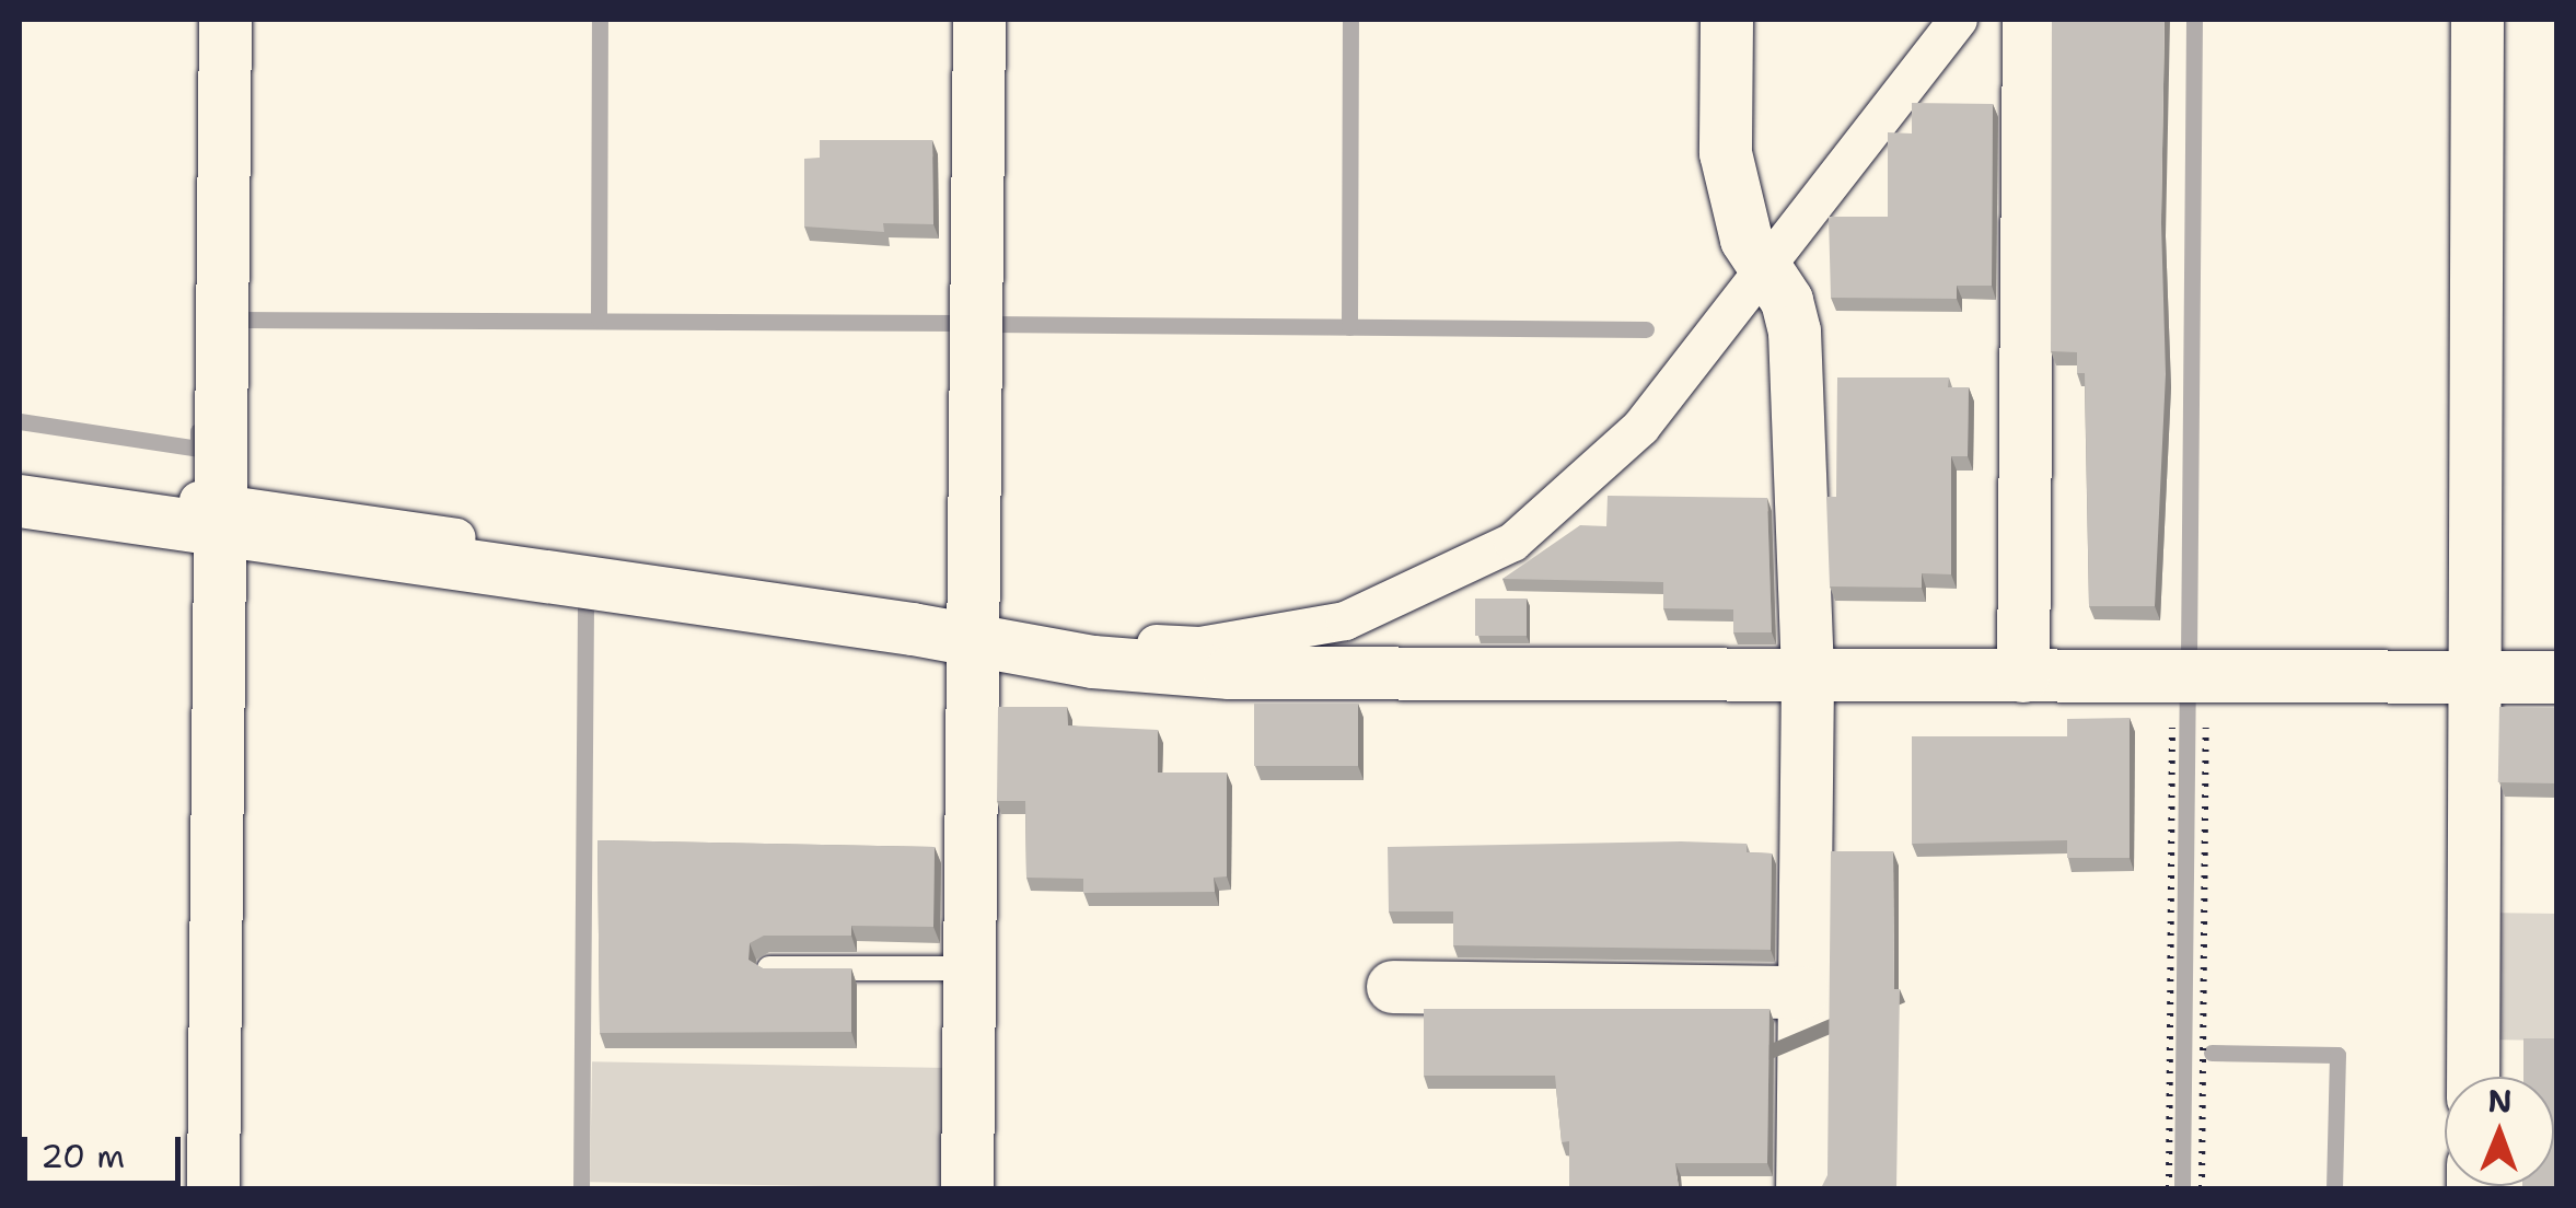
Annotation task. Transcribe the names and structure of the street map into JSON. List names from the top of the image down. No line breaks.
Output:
{"scale_bar":"20 m","north":"top"}
